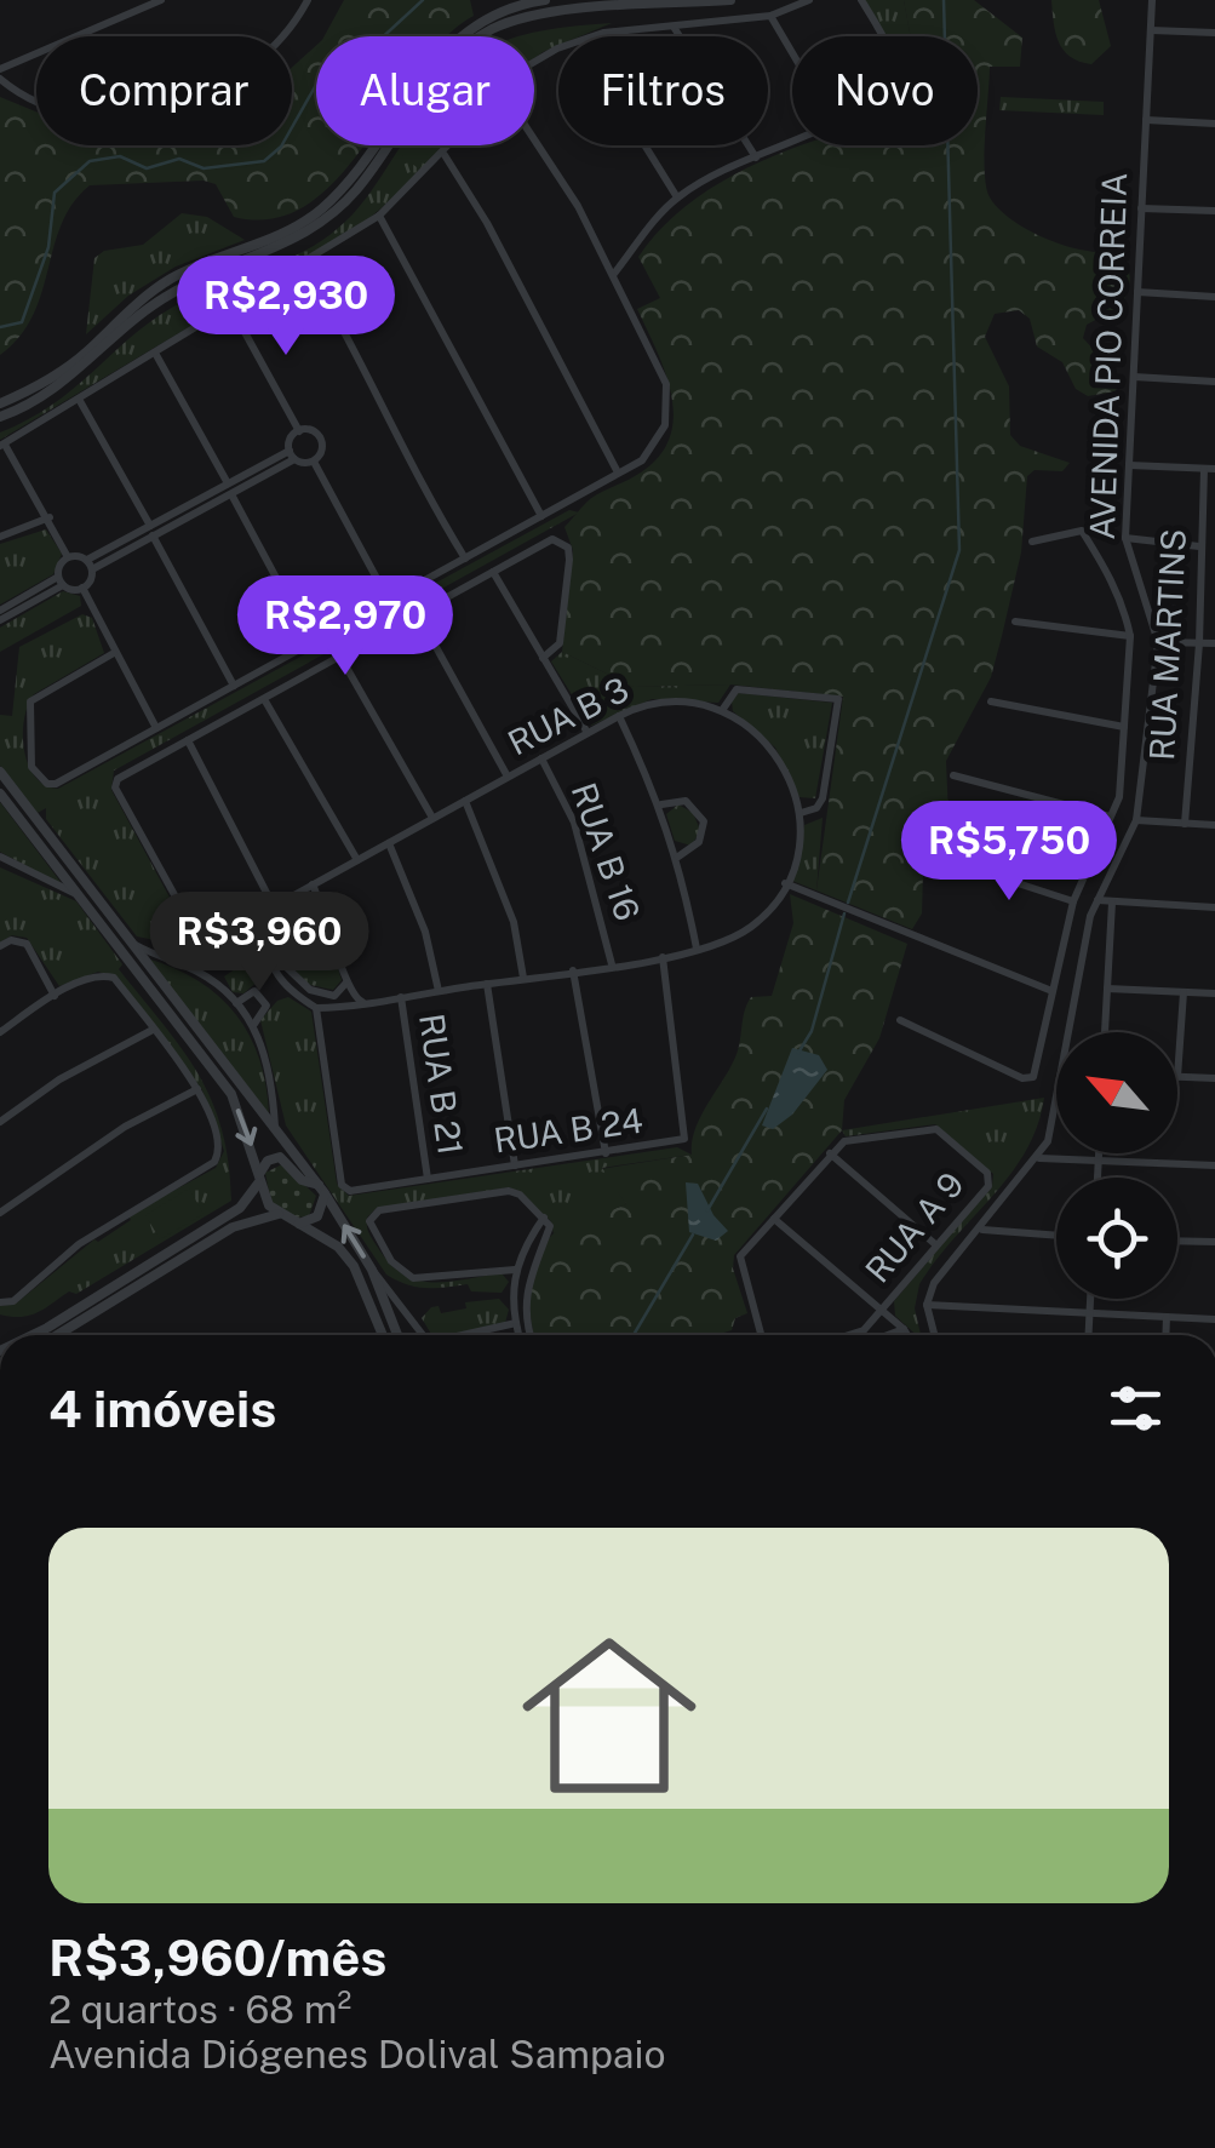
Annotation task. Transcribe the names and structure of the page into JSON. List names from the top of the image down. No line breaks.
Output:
{"streets":{"street":["AVENIDA PIO CORREIA","RUA MARTINS","RUA B 3","RUA B 16","RUA B 21","RUA B 24","RUA A 9"]},"crossings":[["RUA B 3","RUA B 16"],["RUA B 21","RUA B 24"]],"north":"top left","page":{"chip":["Comprar","Alugar","Filtros","Novo"],"price":["R$2,930","R$2,970","R$5,750","R$3,960"],"heading":"4 imóveis","list":[{"name":"R$3,960/mês","note":"2 quartos · 68 m² · Avenida Diógenes Dolival Sampaio"}]}}
